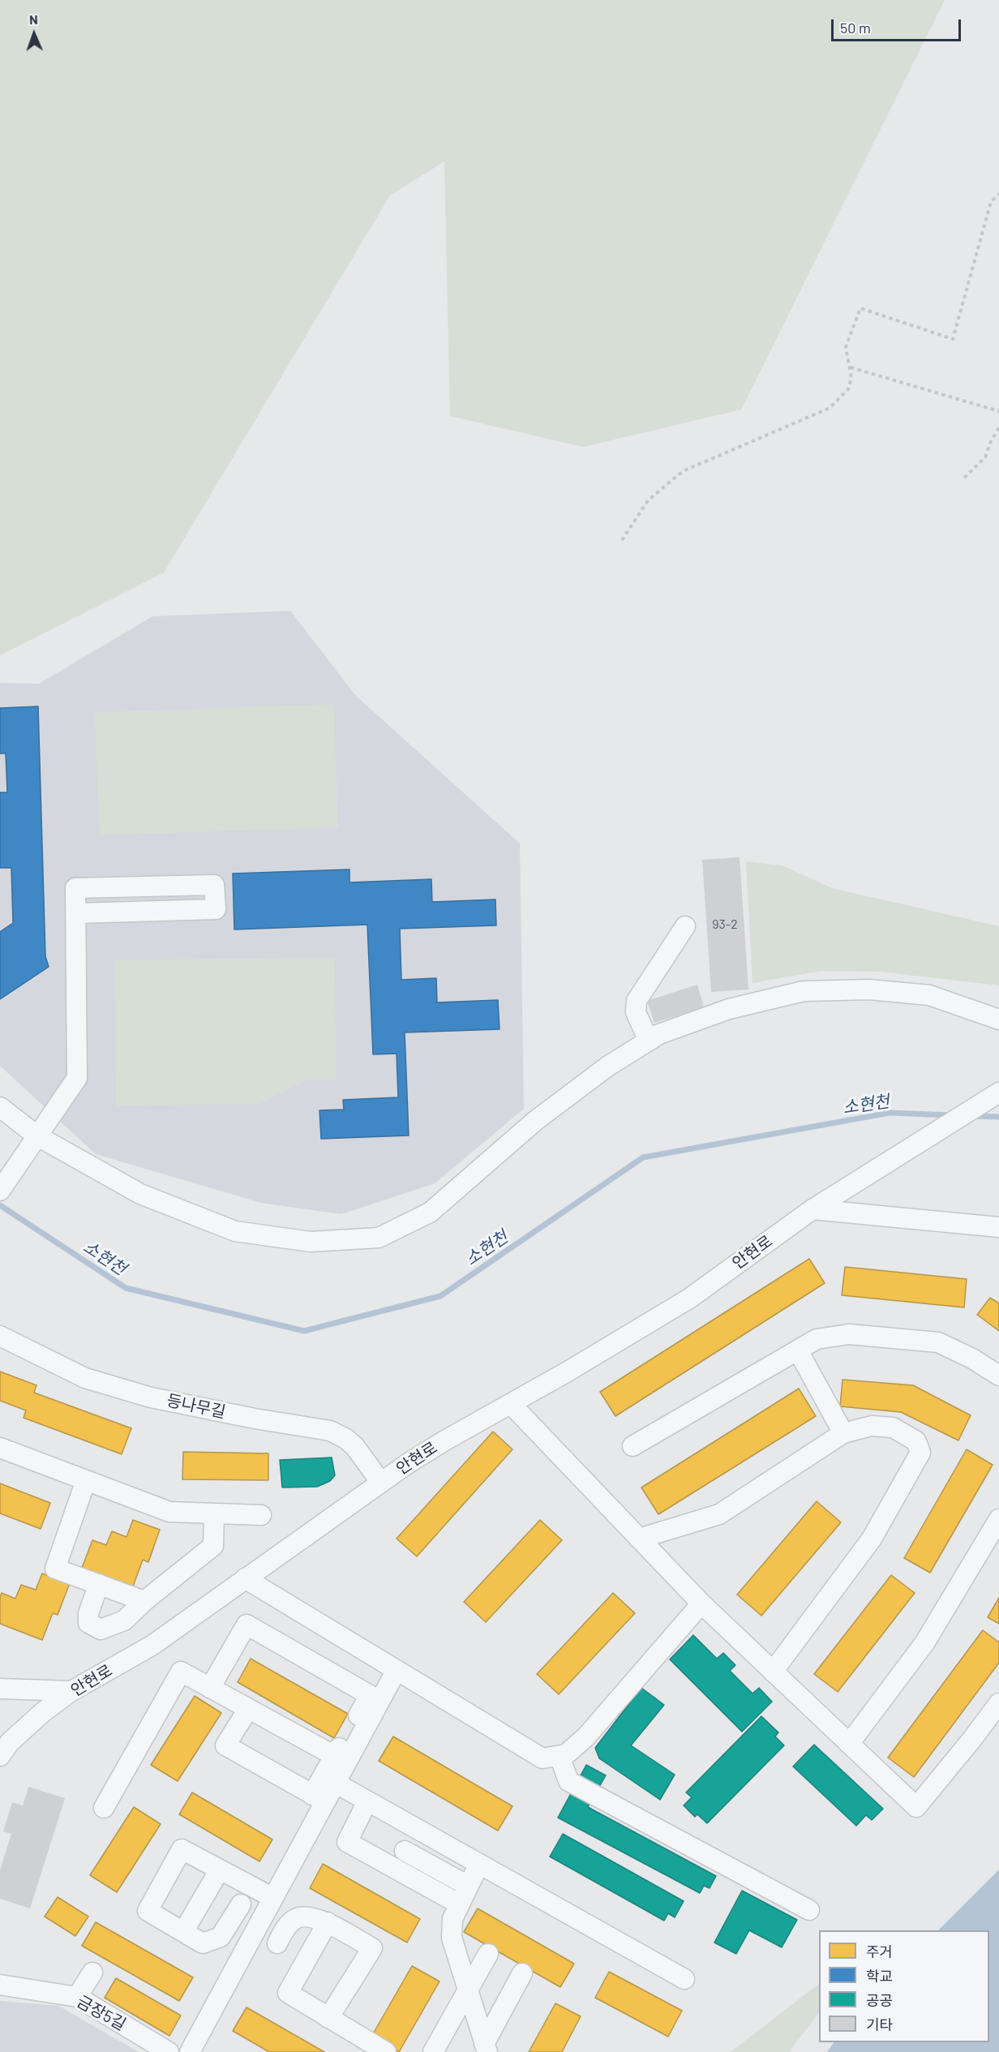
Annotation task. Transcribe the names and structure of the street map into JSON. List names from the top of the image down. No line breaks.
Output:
{"streets":{"street":["안현로","등나무길","금장5길"]},"crossings":[["안현로","등나무길"]],"water":["소현천"],"house_numbers":["93-2"],"legend":["주거","학교","공공","기타"],"scale_bar":"50 m","north":"top"}
